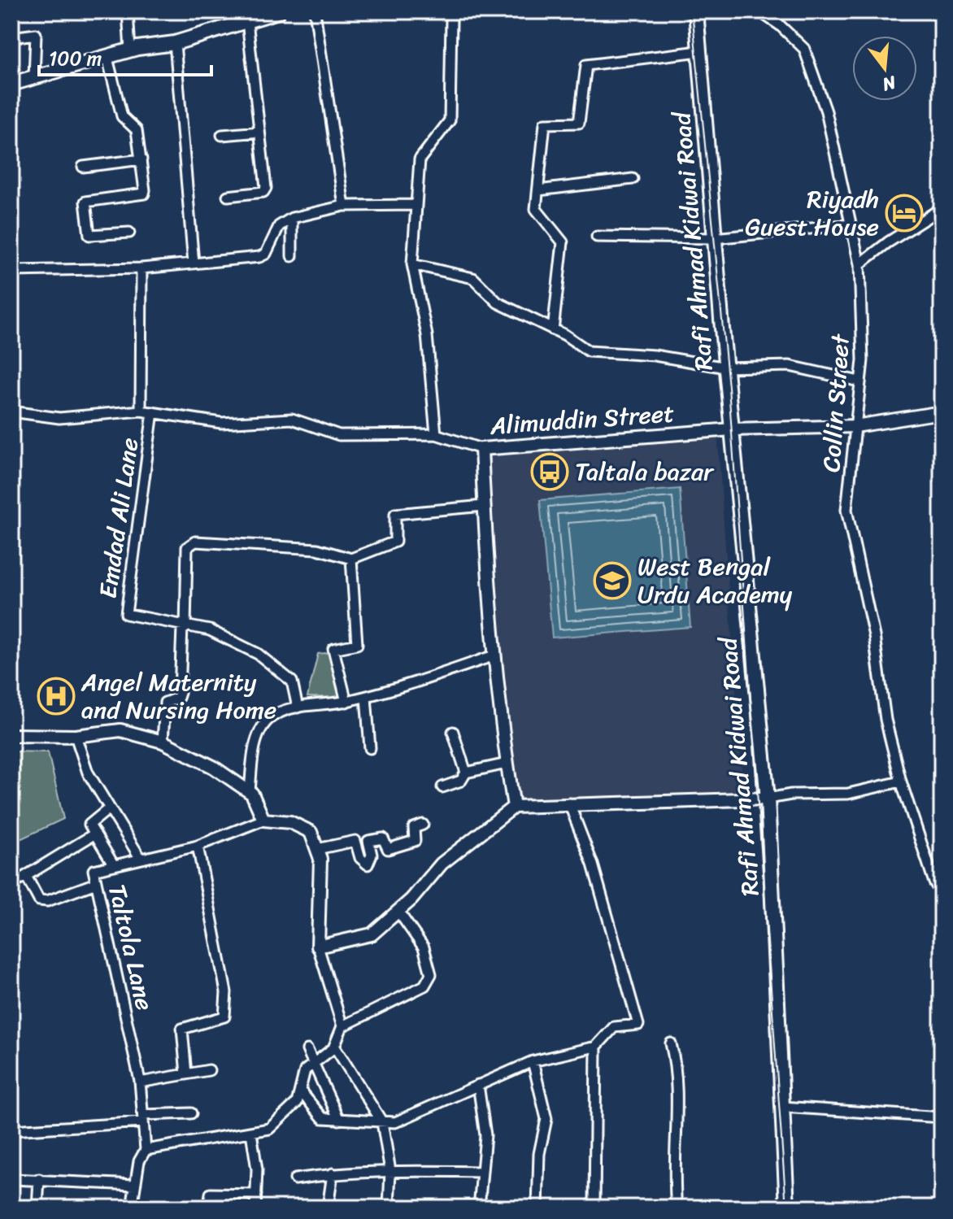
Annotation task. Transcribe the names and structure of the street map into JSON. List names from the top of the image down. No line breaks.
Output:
{"streets":{"main road":["Rafi Ahmad Kidwai Road"],"street":["Collin Street","Alimuddin Street","Emdad Ali Lane","Taltola Lane"]},"crossings":[["Rafi Ahmad Kidwai Road","Alimuddin Street"],["Collin Street","Alimuddin Street"],["Alimuddin Street","Emdad Ali Lane"]],"places":{"hotel":["Riyadh Guest House"],"bus stop":["Taltala bazar"],"school or university":["West Bengal Urdu Academy"],"hospital":["Angel Maternity and Nursing Home"]},"scale_bar":"100 m","north":"bottom"}
